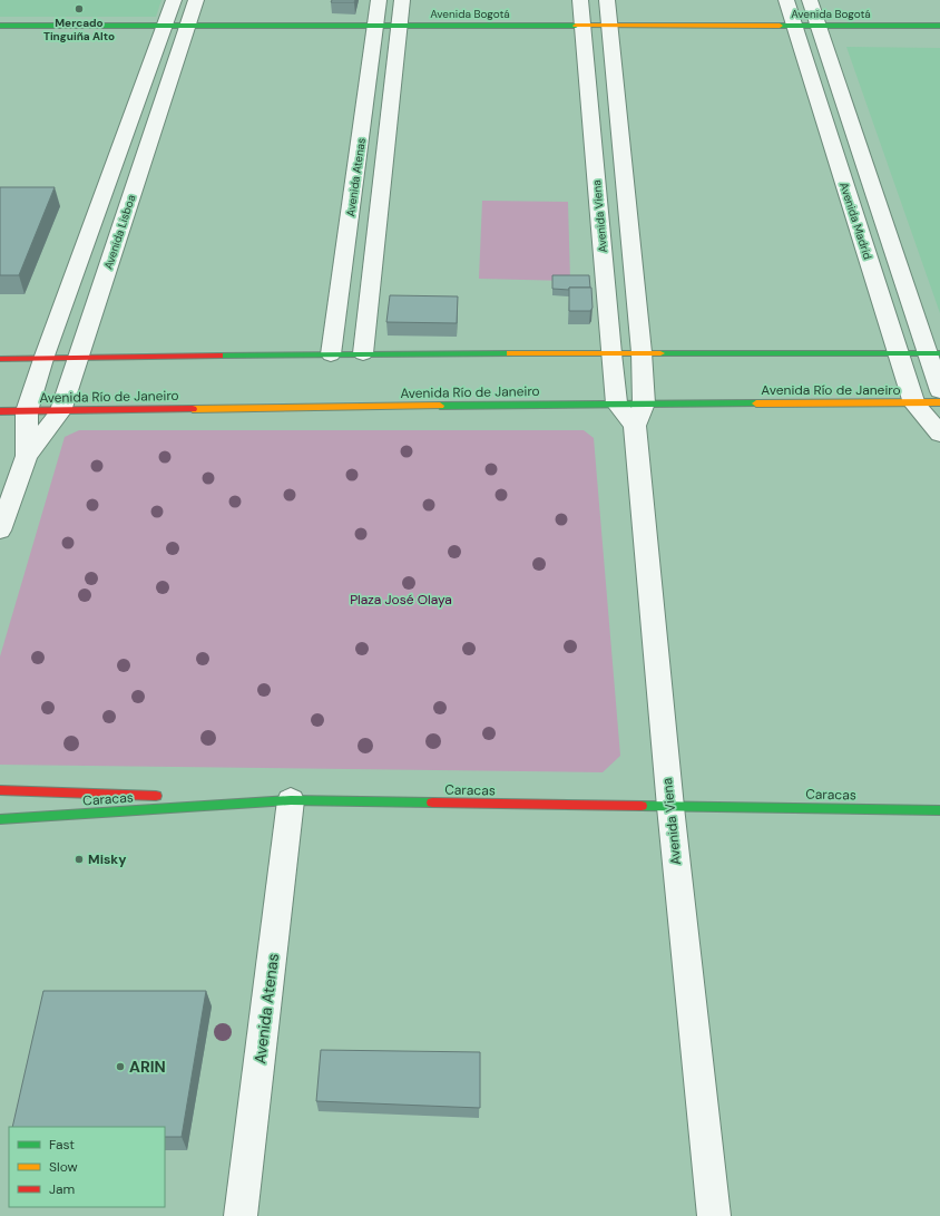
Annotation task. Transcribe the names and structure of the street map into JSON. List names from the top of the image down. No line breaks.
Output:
{"streets":{"street":["Avenida Bogotá","Avenida Atenas","Avenida Viena","Avenida Madrid","Avenida Lisboa","Avenida Río de Janeiro","Caracas"]},"crossings":[["Avenida Bogotá","Avenida Atenas"],["Avenida Bogotá","Avenida Viena"],["Avenida Bogotá","Avenida Madrid"],["Avenida Bogotá","Avenida Lisboa"],["Avenida Atenas","Caracas"],["Avenida Viena","Avenida Río de Janeiro"],["Avenida Viena","Caracas"],["Avenida Madrid","Avenida Río de Janeiro"],["Avenida Lisboa","Avenida Río de Janeiro"]],"parks":["Plaza José Olaya"],"places":["Mercado Tinguiña Alto","Misky","ARIN"],"legend":["Fast","Slow","Jam"]}
